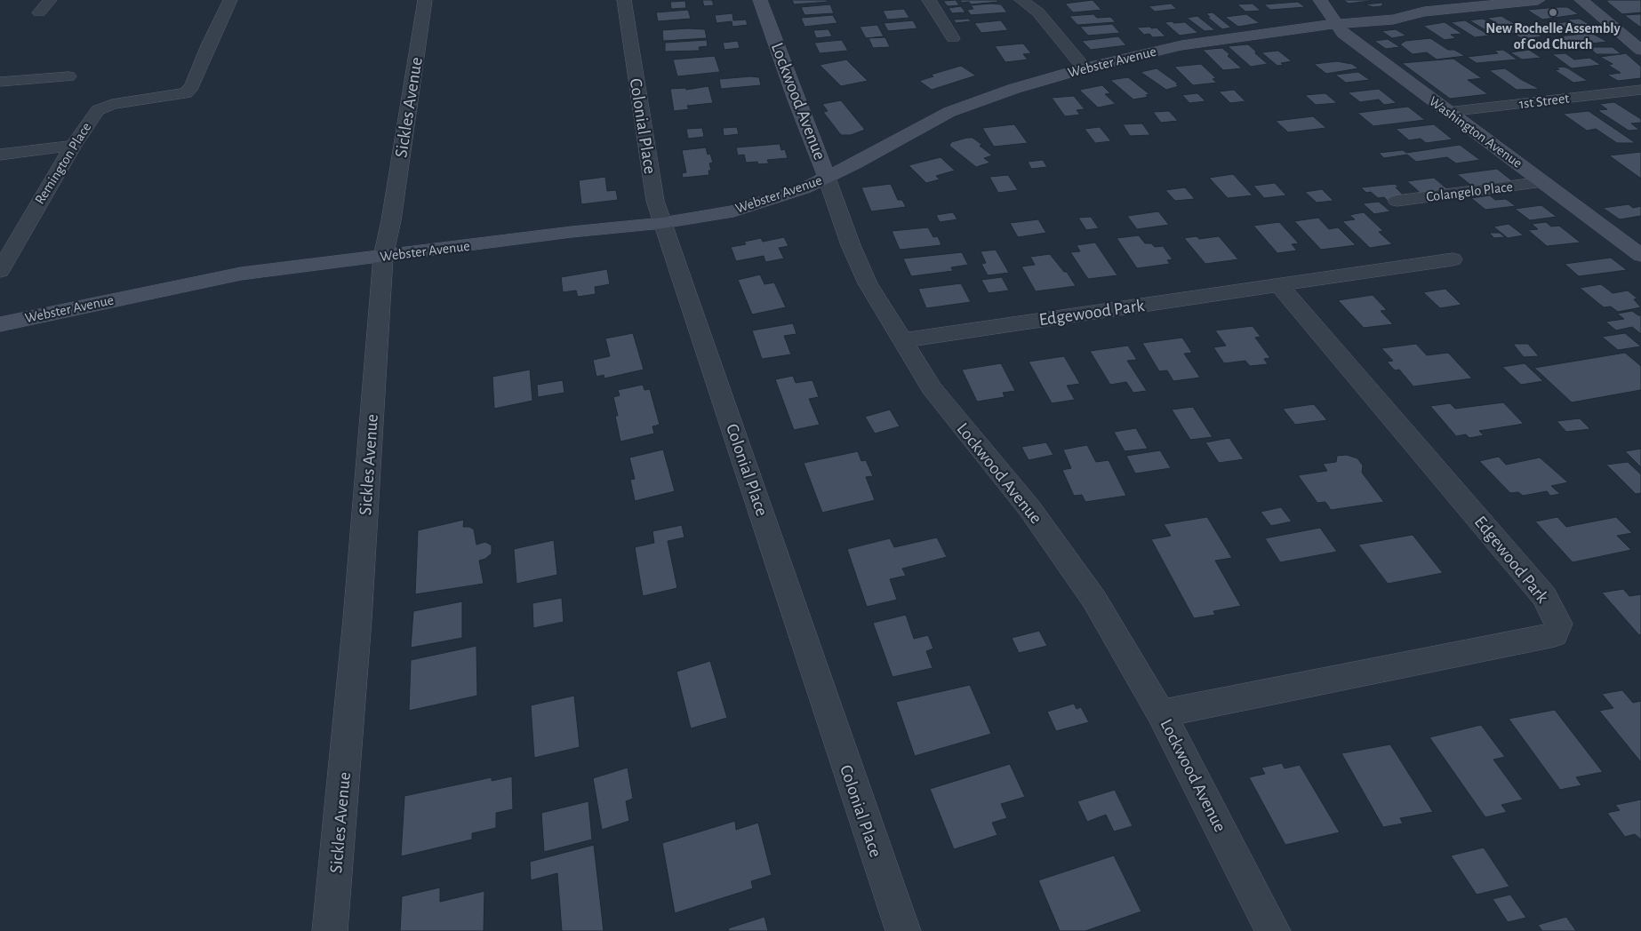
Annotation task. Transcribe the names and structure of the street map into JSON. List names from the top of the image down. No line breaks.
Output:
{"streets":{"street":["Webster Avenue","Lockwood Avenue","1st Street","Sickles Avenue","Colonial Place","Washington Avenue","Remington Place","Colangelo Place","Edgewood Park"]},"crossings":[["Webster Avenue","Lockwood Avenue"],["Webster Avenue","Sickles Avenue"],["Webster Avenue","Colonial Place"],["Webster Avenue","Washington Avenue"],["Lockwood Avenue","Edgewood Park"],["1st Street","Washington Avenue"],["Washington Avenue","Colangelo Place"]],"places":["New Rochelle Assembly of God Church"]}
